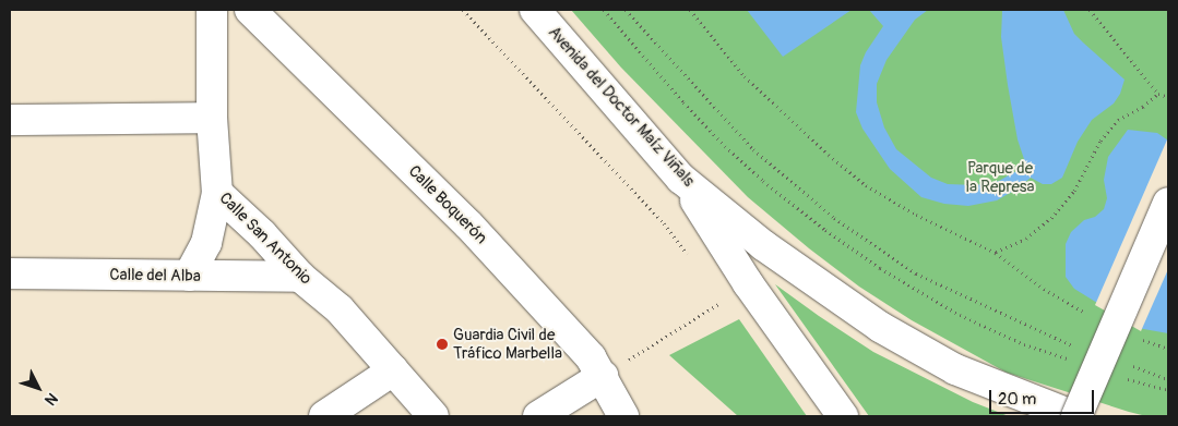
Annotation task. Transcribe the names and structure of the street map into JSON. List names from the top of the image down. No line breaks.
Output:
{"streets":{"street":["Avenida del Doctor Maíz Viñals","Calle Boquerón","Calle San Antonio","Calle del Alba"]},"crossings":[["Calle San Antonio","Calle del Alba"]],"parks":["Parque de la Represa"],"places":["Guardia Civil de Tráfico Marbella"],"scale_bar":"20 m","north":"bottom right"}
